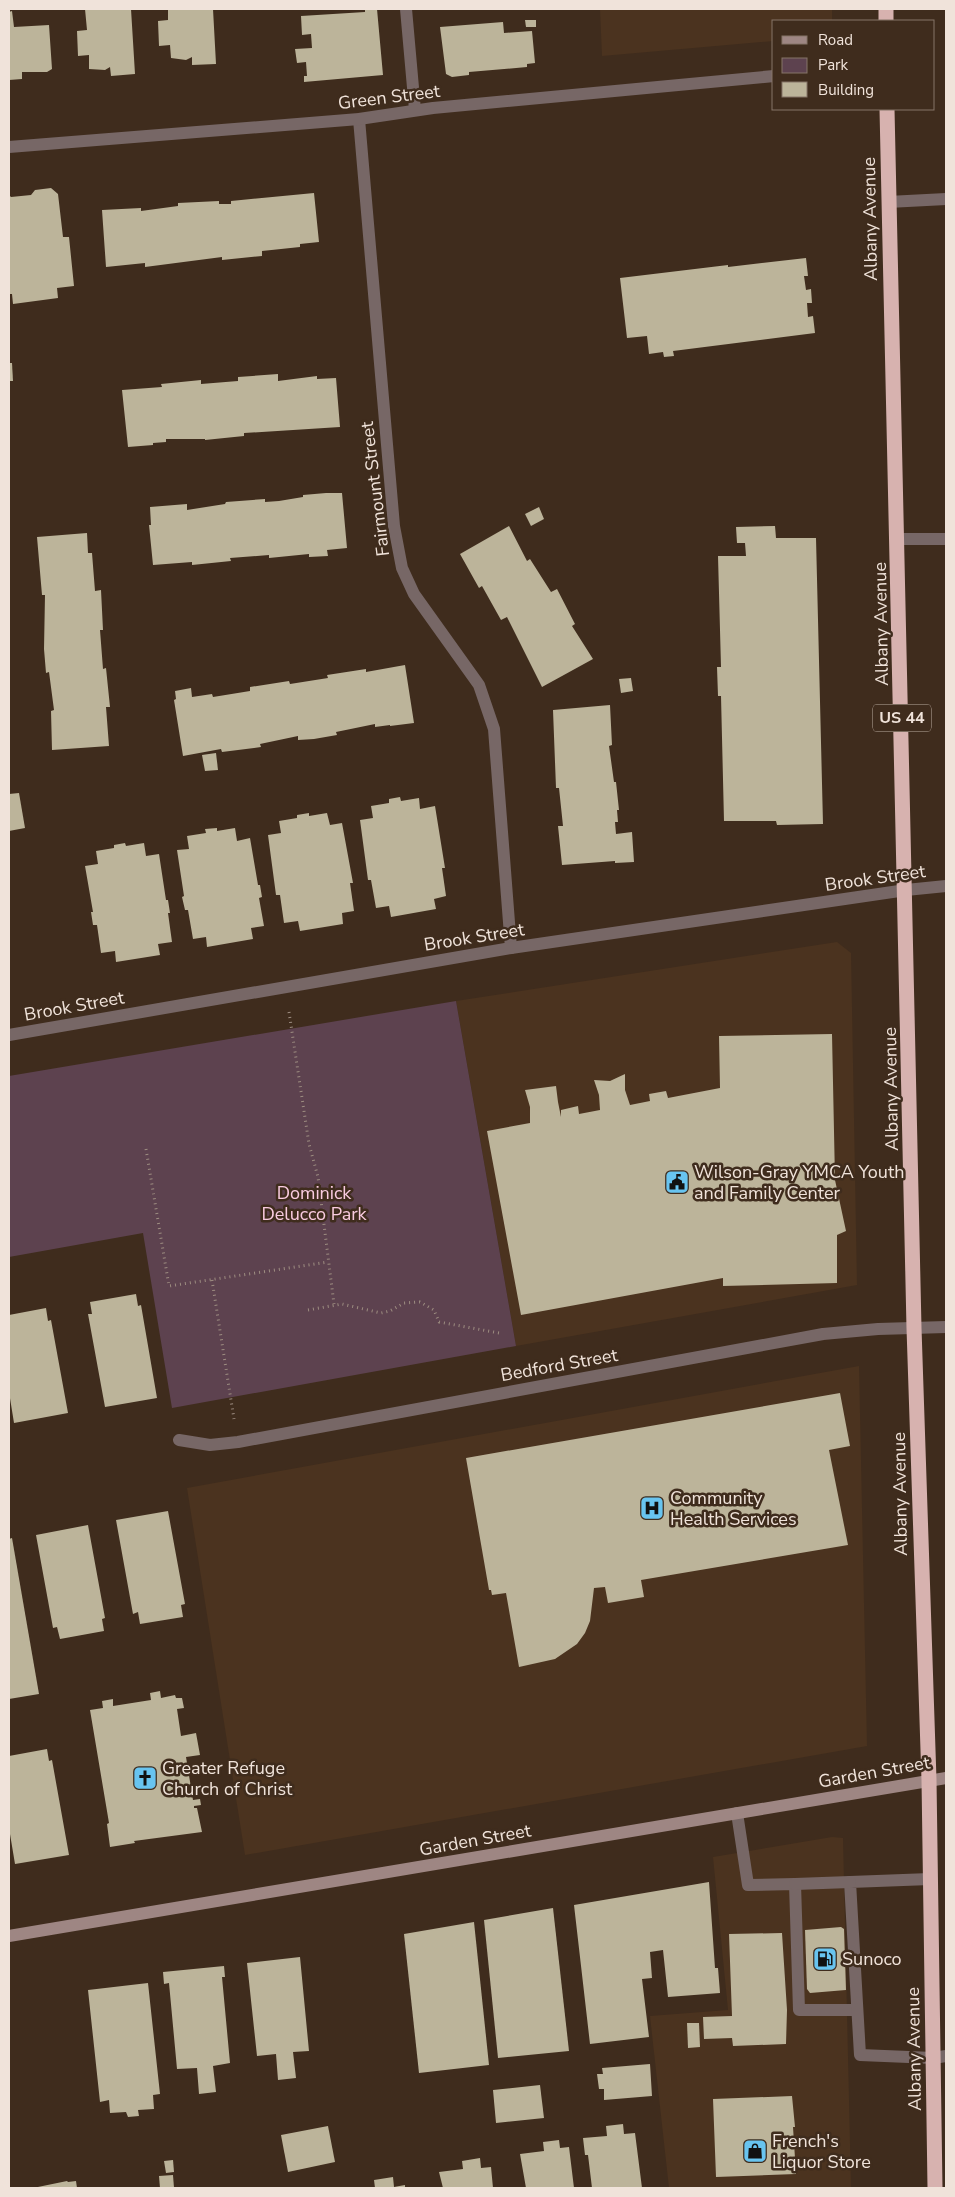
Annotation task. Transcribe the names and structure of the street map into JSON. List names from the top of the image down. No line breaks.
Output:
{"streets":{"highway":["Albany Avenue","US 44"],"street":["Green Street","Fairmount Street","Brook Street","Bedford Street","Garden Street"]},"crossings":[["Green Street","Fairmount Street"],["Albany Avenue","Brook Street"],["Albany Avenue","Bedford Street"],["Albany Avenue","Garden Street"],["Fairmount Street","Brook Street"]],"parks":["Dominick Delucco Park"],"places":{"public building":["Wilson-Gray YMCA Youth and Family Center"],"hospital":["Community Health Services"],"church":["Greater Refuge Church of Christ"],"fuel station":["Sunoco"],"shop":["French's Liquor Store"]},"legend":["Road","Park","Building"]}
